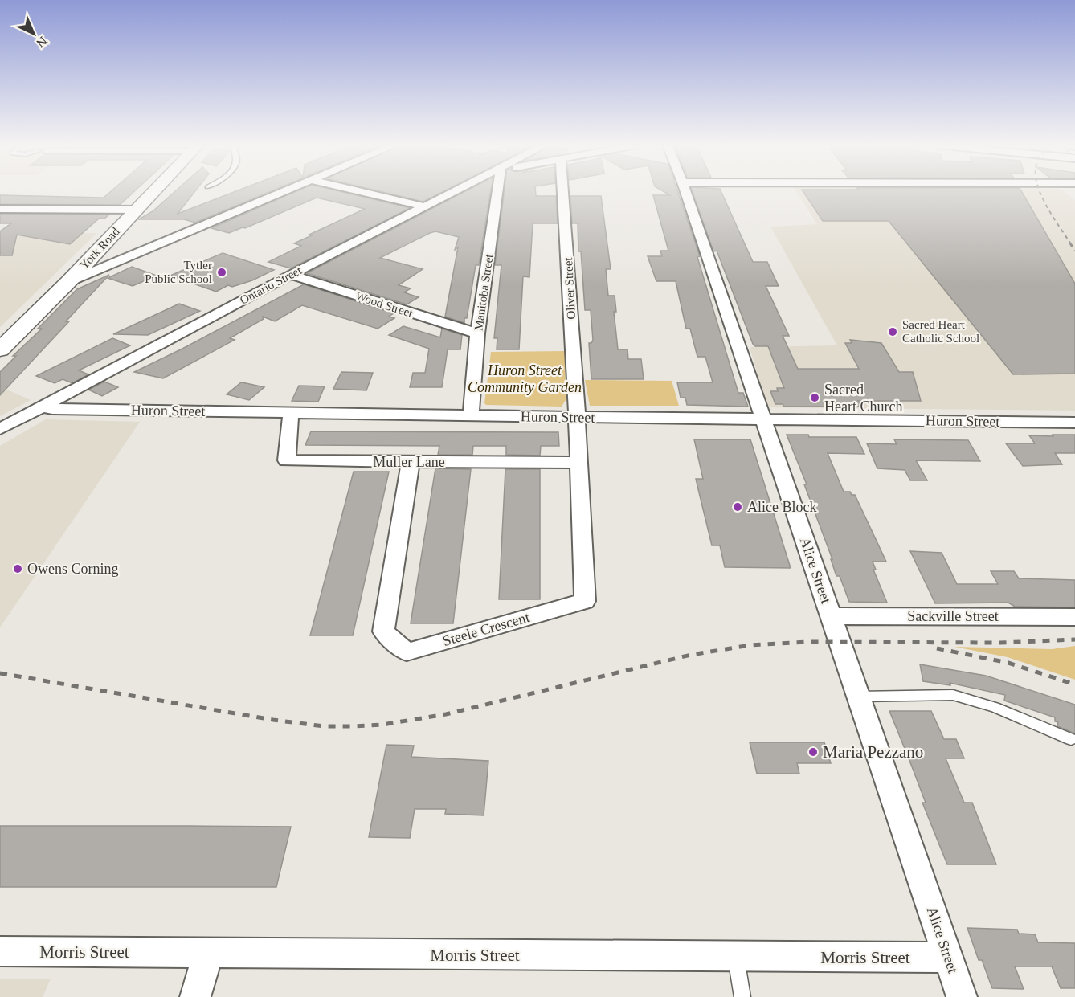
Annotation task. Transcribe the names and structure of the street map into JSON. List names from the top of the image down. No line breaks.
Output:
{"streets":{"main road":["York Road"],"street":["Ontario Street","Oliver Street","Manitoba Street","Wood Street","Huron Street","Muller Lane","Alice Street","Sackville Street","Steele Crescent","Morris Street"]},"crossings":[["Ontario Street","Wood Street"],["Ontario Street","Huron Street"],["Oliver Street","Huron Street"],["Oliver Street","Steele Crescent"],["Manitoba Street","Wood Street"],["Manitoba Street","Huron Street"],["Huron Street","Muller Lane"],["Huron Street","Alice Street"],["Huron Street","Steele Crescent"],["Muller Lane","Steele Crescent"],["Alice Street","Sackville Street"],["Alice Street","Morris Street"]],"parks":["Huron Street Community Garden"],"places":["Tytler Public School","Sacred Heart Catholic School","Sacred Heart Church","Alice Block","Owens Corning","Maria Pezzano"],"north":"bottom right"}
